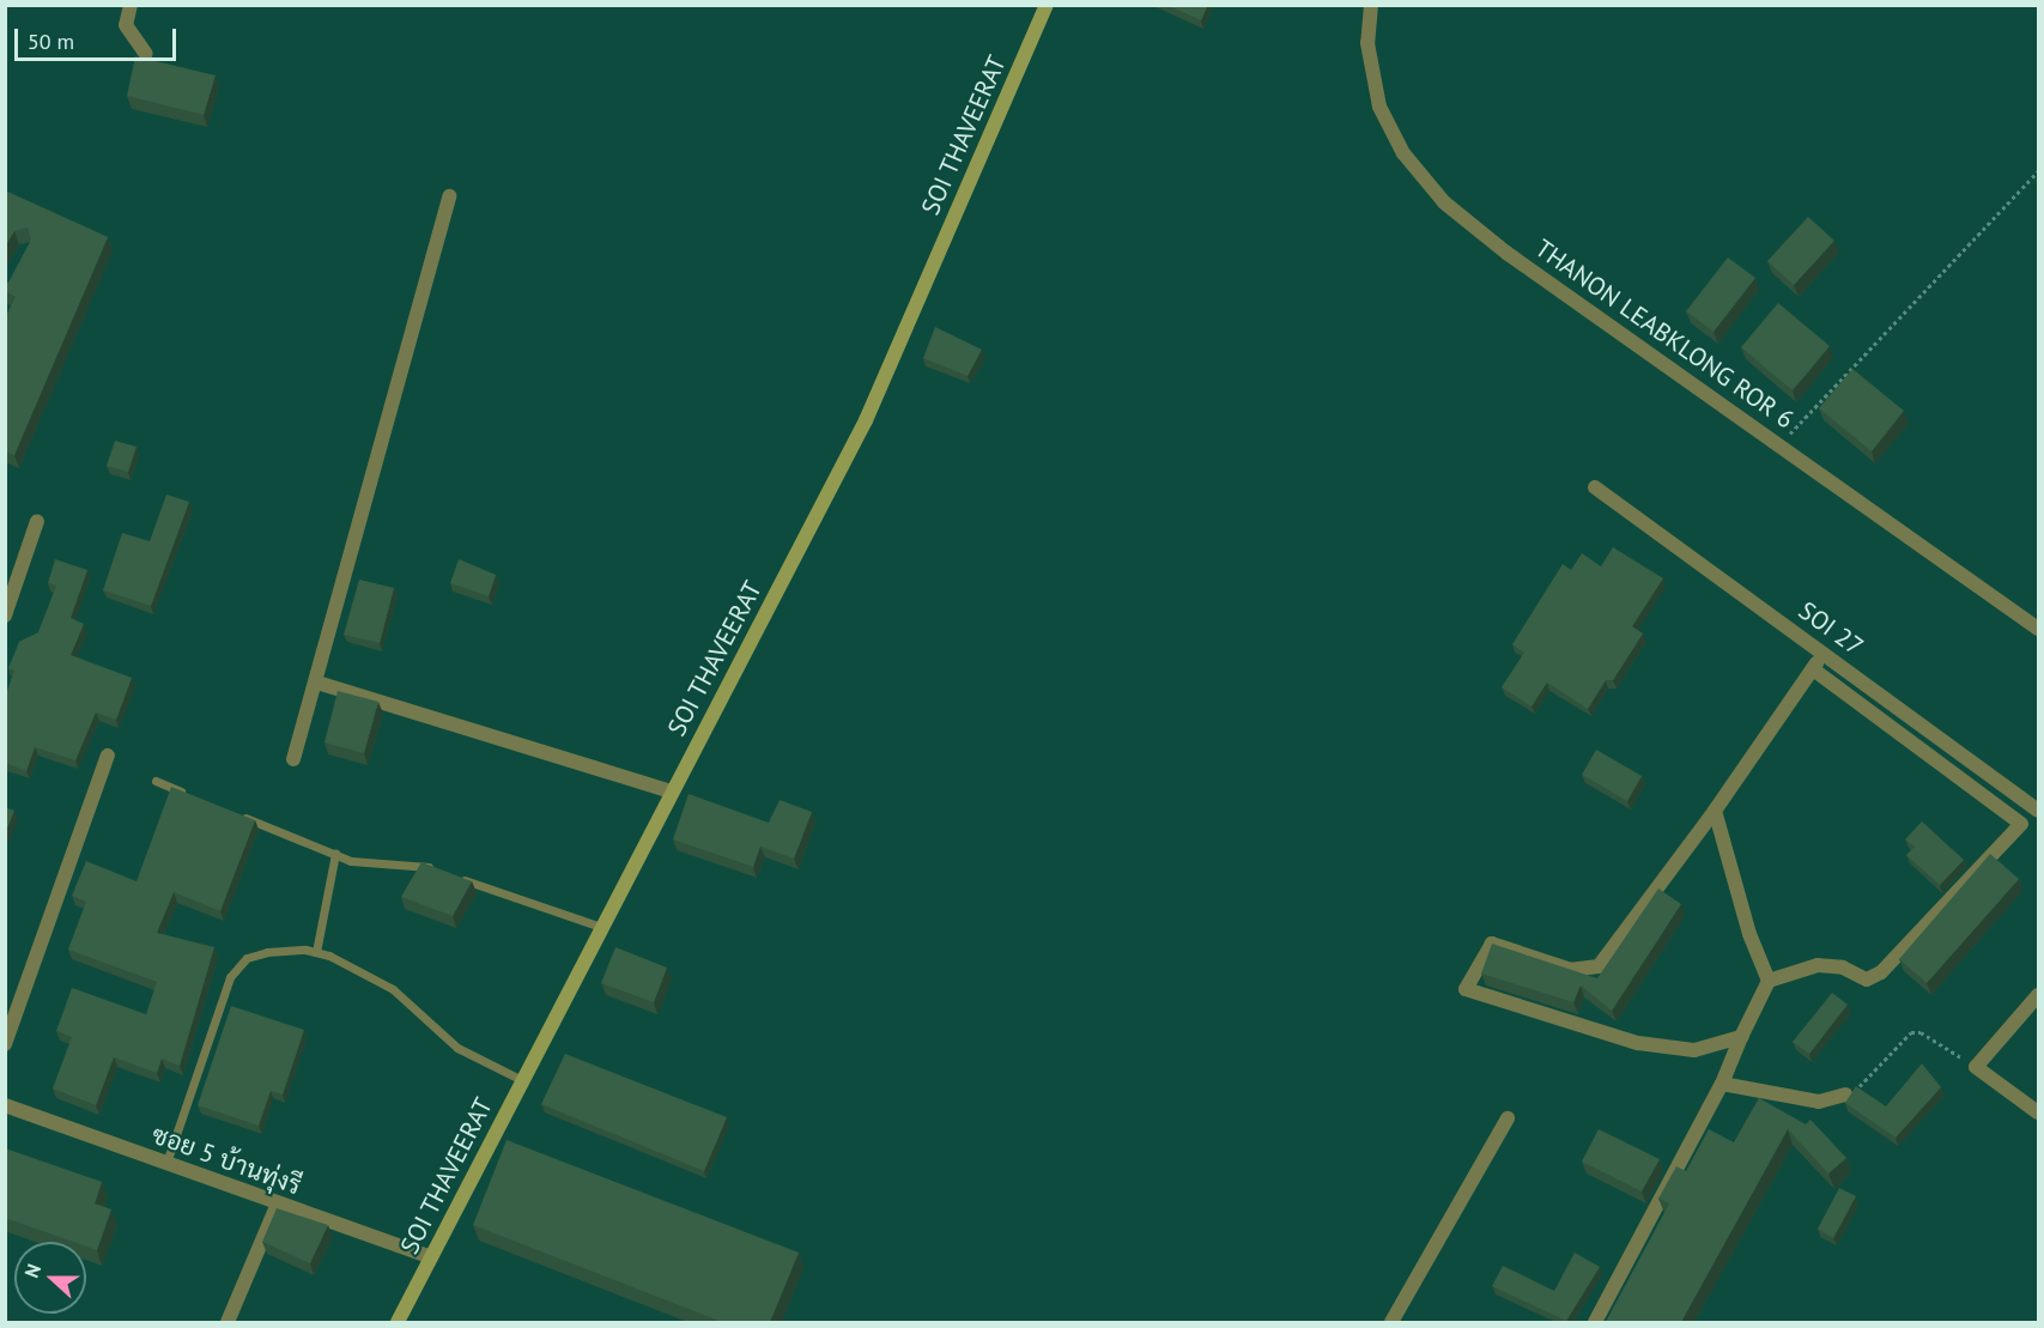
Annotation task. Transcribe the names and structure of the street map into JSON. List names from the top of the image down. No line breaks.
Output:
{"streets":{"street":["SOI THAVEERAT","THANON LEABKLONG ROR 6","SOI 27","ซอย 5 บ้านทุ่งรี"]},"crossings":[["SOI THAVEERAT","ซอย 5 บ้านทุ่งรี"]],"scale_bar":"50 m","north":"left"}
